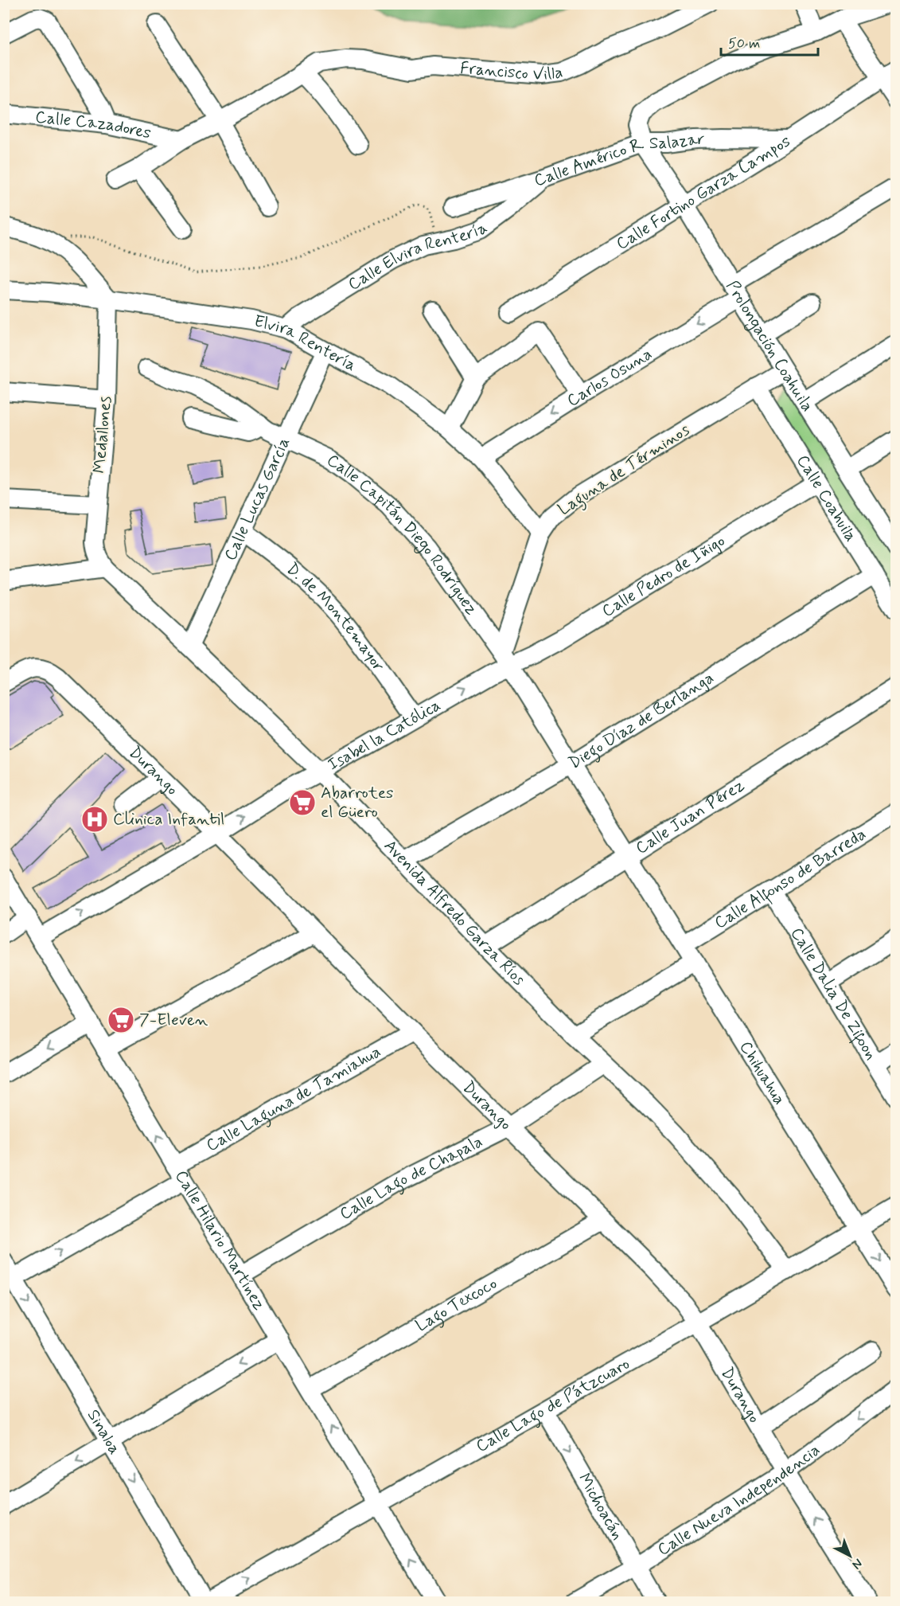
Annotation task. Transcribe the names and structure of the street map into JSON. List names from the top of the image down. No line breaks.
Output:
{"streets":{"street":["Francisco Villa","Calle Cazadores","Calle Américo R. Salazar","Calle Fortino Garza Campos","Calle Elvira Rentería","Elvira Rentería","Prolongación Coahuila","Carlos Osuna","Medallones","Laguna de Términos","Calle Coahuila","Calle Lucas García","Calle Capitán Diego Rodríguez","Calle Pedro de Iñigo","D. de Montemayor","Diego Díaz de Berlanga","Isabel la Católica","Durango","Calle Juan Pérez","Calle Alfonso de Barreda","Avenida Alfredo Garza Ríos","Calle Dalia De Zifoon","Chihuahua","Calle Laguna de Tamiahua","Calle Lago de Chapala","Calle Hilario Martínez","Lago Texcoco","Calle Lago de Pátzcuaro","Sinaloa","Calle Nueva Independencia","Michoacán"]},"crossings":[["Francisco Villa","Calle Cazadores"],["Calle Américo R. Salazar","Calle Fortino Garza Campos"],["Calle Américo R. Salazar","Calle Elvira Rentería"],["Calle Américo R. Salazar","Prolongación Coahuila"],["Calle Fortino Garza Campos","Prolongación Coahuila"],["Calle Elvira Rentería","Elvira Rentería"],["Elvira Rentería","Carlos Osuna"],["Elvira Rentería","Medallones"],["Elvira Rentería","Laguna de Términos"],["Elvira Rentería","Calle Lucas García"],["Prolongación Coahuila","Carlos Osuna"],["Prolongación Coahuila","Laguna de Términos"],["Medallones","Avenida Alfredo Garza Ríos"],["Laguna de Términos","Calle Coahuila"],["Laguna de Términos","Calle Capitán Diego Rodríguez"],["Laguna de Términos","Calle Pedro de Iñigo"],["Laguna de Términos","Isabel la Católica"],["Calle Coahuila","Calle Pedro de Iñigo"],["Calle Coahuila","Diego Díaz de Berlanga"],["Calle Lucas García","Calle Capitán Diego Rodríguez"],["Calle Lucas García","D. de Montemayor"],["Calle Lucas García","Avenida Alfredo Garza Ríos"],["Calle Capitán Diego Rodríguez","Calle Pedro de Iñigo"],["Calle Capitán Diego Rodríguez","Diego Díaz de Berlanga"],["Calle Capitán Diego Rodríguez","Isabel la Católica"],["Calle Capitán Diego Rodríguez","Calle Juan Pérez"],["Calle Capitán Diego Rodríguez","Chihuahua"],["Calle Pedro de Iñigo","Isabel la Católica"],["D. de Montemayor","Isabel la Católica"],["Diego Díaz de Berlanga","Avenida Alfredo Garza Ríos"],["Isabel la Católica","Durango"],["Isabel la Católica","Avenida Alfredo Garza Ríos"],["Isabel la Católica","Calle Hilario Martínez"],["Durango","Calle Laguna de Tamiahua"],["Durango","Calle Lago de Chapala"],["Durango","Lago Texcoco"],["Durango","Calle Lago de Pátzcuaro"],["Durango","Calle Nueva Independencia"],["Calle Juan Pérez","Avenida Alfredo Garza Ríos"],["Calle Juan Pérez","Chihuahua"],["Calle Alfonso de Barreda","Calle Dalia De Zifoon"],["Calle Alfonso de Barreda","Chihuahua"],["Avenida Alfredo Garza Ríos","Calle Lago de Chapala"],["Avenida Alfredo Garza Ríos","Calle Lago de Pátzcuaro"],["Chihuahua","Calle Lago de Pátzcuaro"],["Calle Laguna de Tamiahua","Calle Hilario Martínez"],["Calle Laguna de Tamiahua","Sinaloa"],["Calle Lago de Chapala","Calle Hilario Martínez"],["Calle Hilario Martínez","Lago Texcoco"],["Calle Hilario Martínez","Calle Lago de Pátzcuaro"],["Calle Lago de Pátzcuaro","Sinaloa"],["Calle Lago de Pátzcuaro","Michoacán"],["Calle Nueva Independencia","Michoacán"]],"one_way":["Carlos Osuna","Calle Laguna de Tamiahua","Calle Hilario Martínez","Sinaloa","Michoacán"],"places":{"supermarket":["Abarrotes el Güero","7-Eleven"],"hospital":["Clinica Infantil"]},"scale_bar":"50 m","north":"bottom right"}
